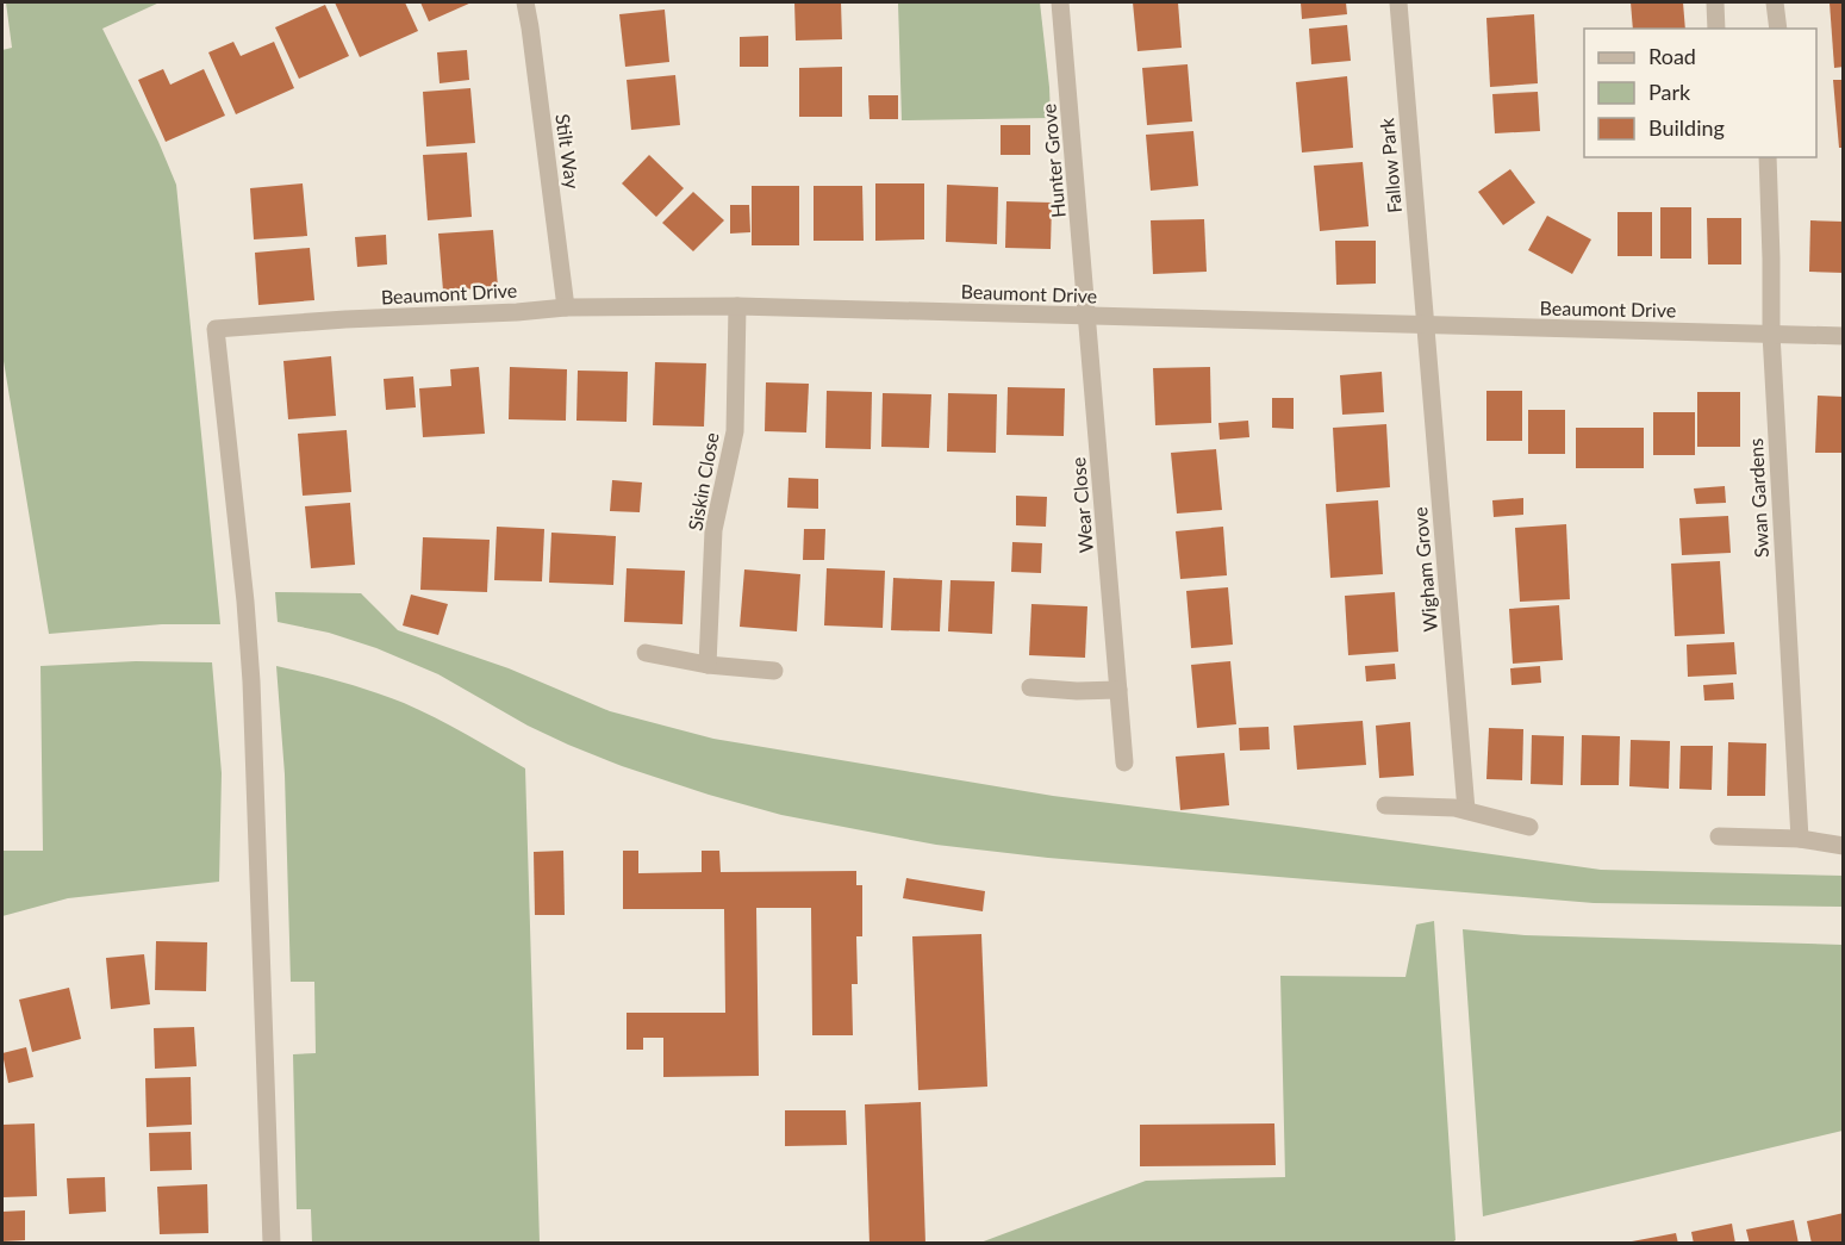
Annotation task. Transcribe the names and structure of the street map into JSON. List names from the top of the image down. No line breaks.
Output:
{"streets":{"street":["Stilt Way","Hunter Grove","Fallow Park","Beaumont Drive","Siskin Close","Swan Gardens","Wear Close","Wigham Grove"]},"crossings":[["Stilt Way","Beaumont Drive"],["Hunter Grove","Beaumont Drive"],["Hunter Grove","Wear Close"],["Fallow Park","Beaumont Drive"],["Fallow Park","Wigham Grove"],["Beaumont Drive","Siskin Close"],["Beaumont Drive","Swan Gardens"],["Beaumont Drive","Wear Close"],["Beaumont Drive","Wigham Grove"]],"legend":["Road","Park","Building"]}
